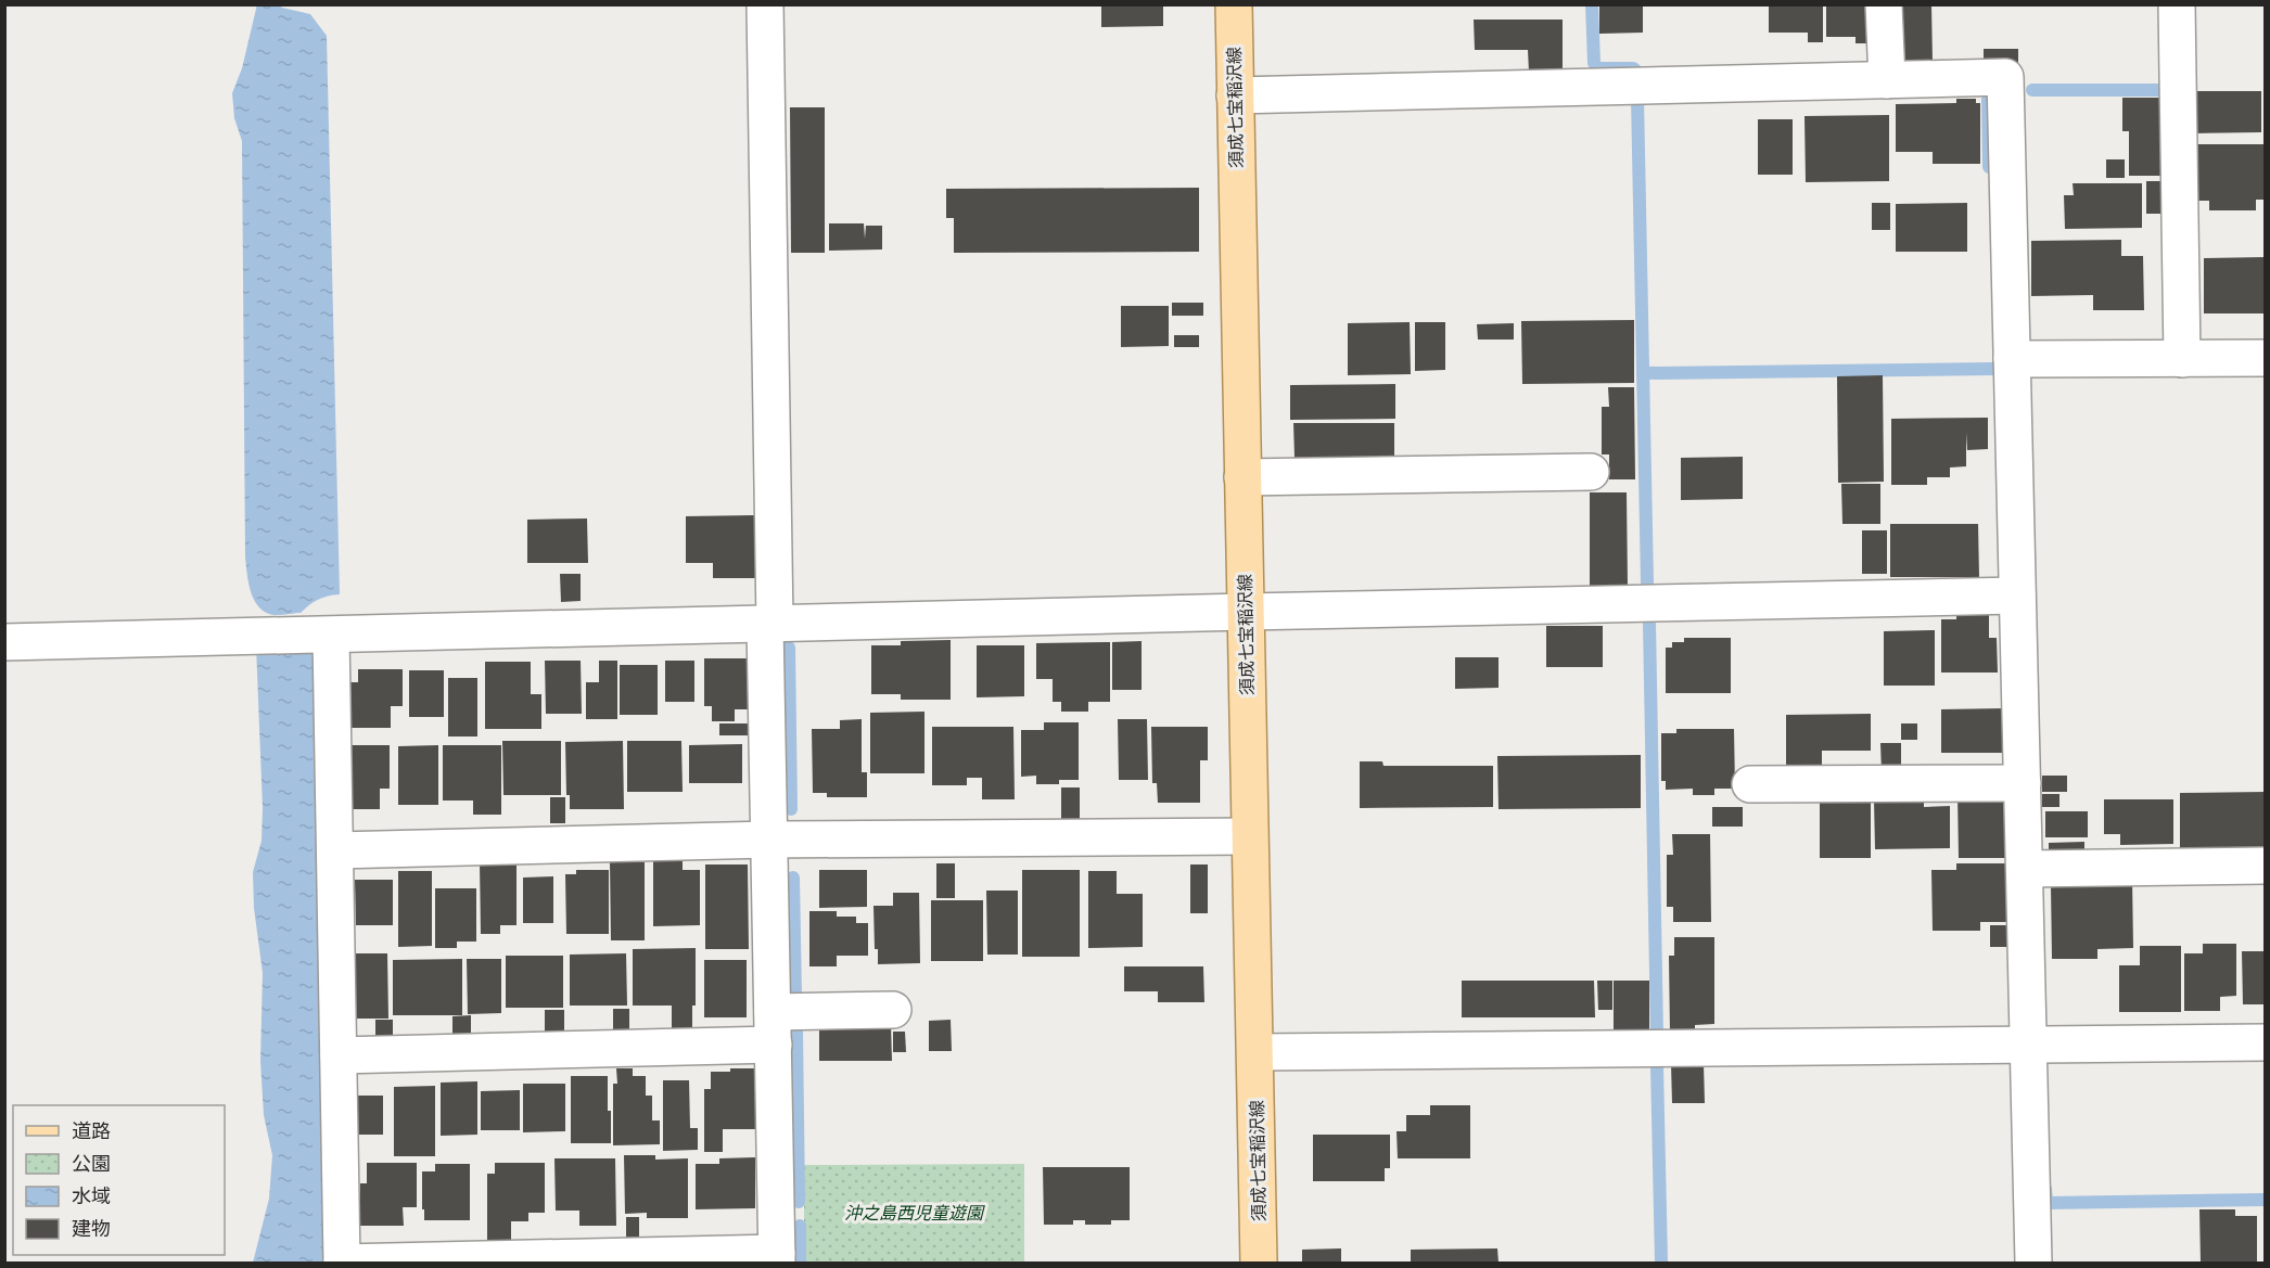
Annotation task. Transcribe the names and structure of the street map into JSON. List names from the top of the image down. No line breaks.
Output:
{"streets":{"main road":["須成七宝稲沢線"]},"parks":["沖之島西児童遊園"],"legend":["道路","公園","水域","建物"]}
